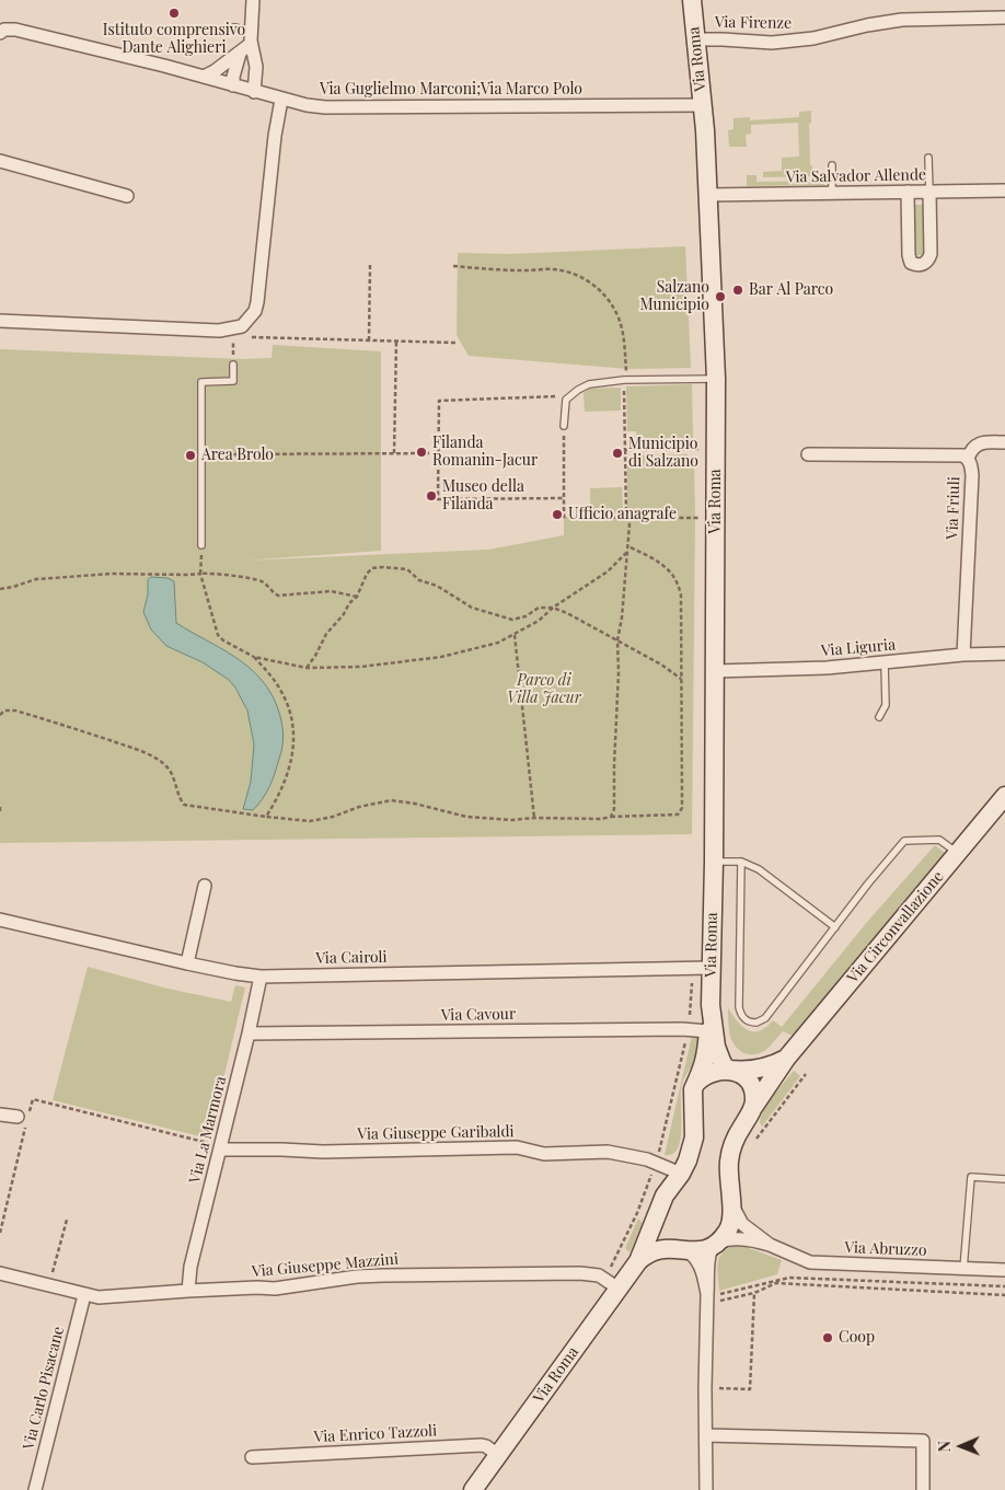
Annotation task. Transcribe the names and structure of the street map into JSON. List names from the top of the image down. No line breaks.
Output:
{"streets":{"main road":["Via Roma","Via Circonvallazione"],"street":["Via Firenze","Via Guglielmo Marconi;Via Marco Polo","Via Salvador Allende","Via Friuli","Via Liguria","Via Cairoli","Via Cavour","Via La Marmora","Via Giuseppe Garibaldi","Via Abruzzo","Via Giuseppe Mazzini","Via Carlo Pisacane","Via Enrico Tazzoli"]},"crossings":[["Via Firenze","Via Roma"],["Via Roma","Via Guglielmo Marconi;Via Marco Polo"],["Via Roma","Via Salvador Allende"],["Via Roma","Via Liguria"],["Via Roma","Via Circonvallazione"],["Via Roma","Via Cairoli"],["Via Roma","Via Cavour"],["Via Roma","Via Giuseppe Garibaldi"],["Via Roma","Via Abruzzo"],["Via Roma","Via Giuseppe Mazzini"],["Via Roma","Via Enrico Tazzoli"],["Via Friuli","Via Liguria"],["Via Cairoli","Via La Marmora"],["Via Cavour","Via La Marmora"],["Via La Marmora","Via Giuseppe Garibaldi"],["Via La Marmora","Via Giuseppe Mazzini"],["Via Giuseppe Mazzini","Via Carlo Pisacane"]],"parks":["Parco di Villa Jacur"],"places":["Istituto comprensivo Dante Alighieri","Bar Al Parco","Salzano Municipio","Filanda Romanin-Jacur","Municipio di Salzano","Area Brolo","Museo della Filanda","Ufficio anagrafe","Coop"],"north":"left"}
